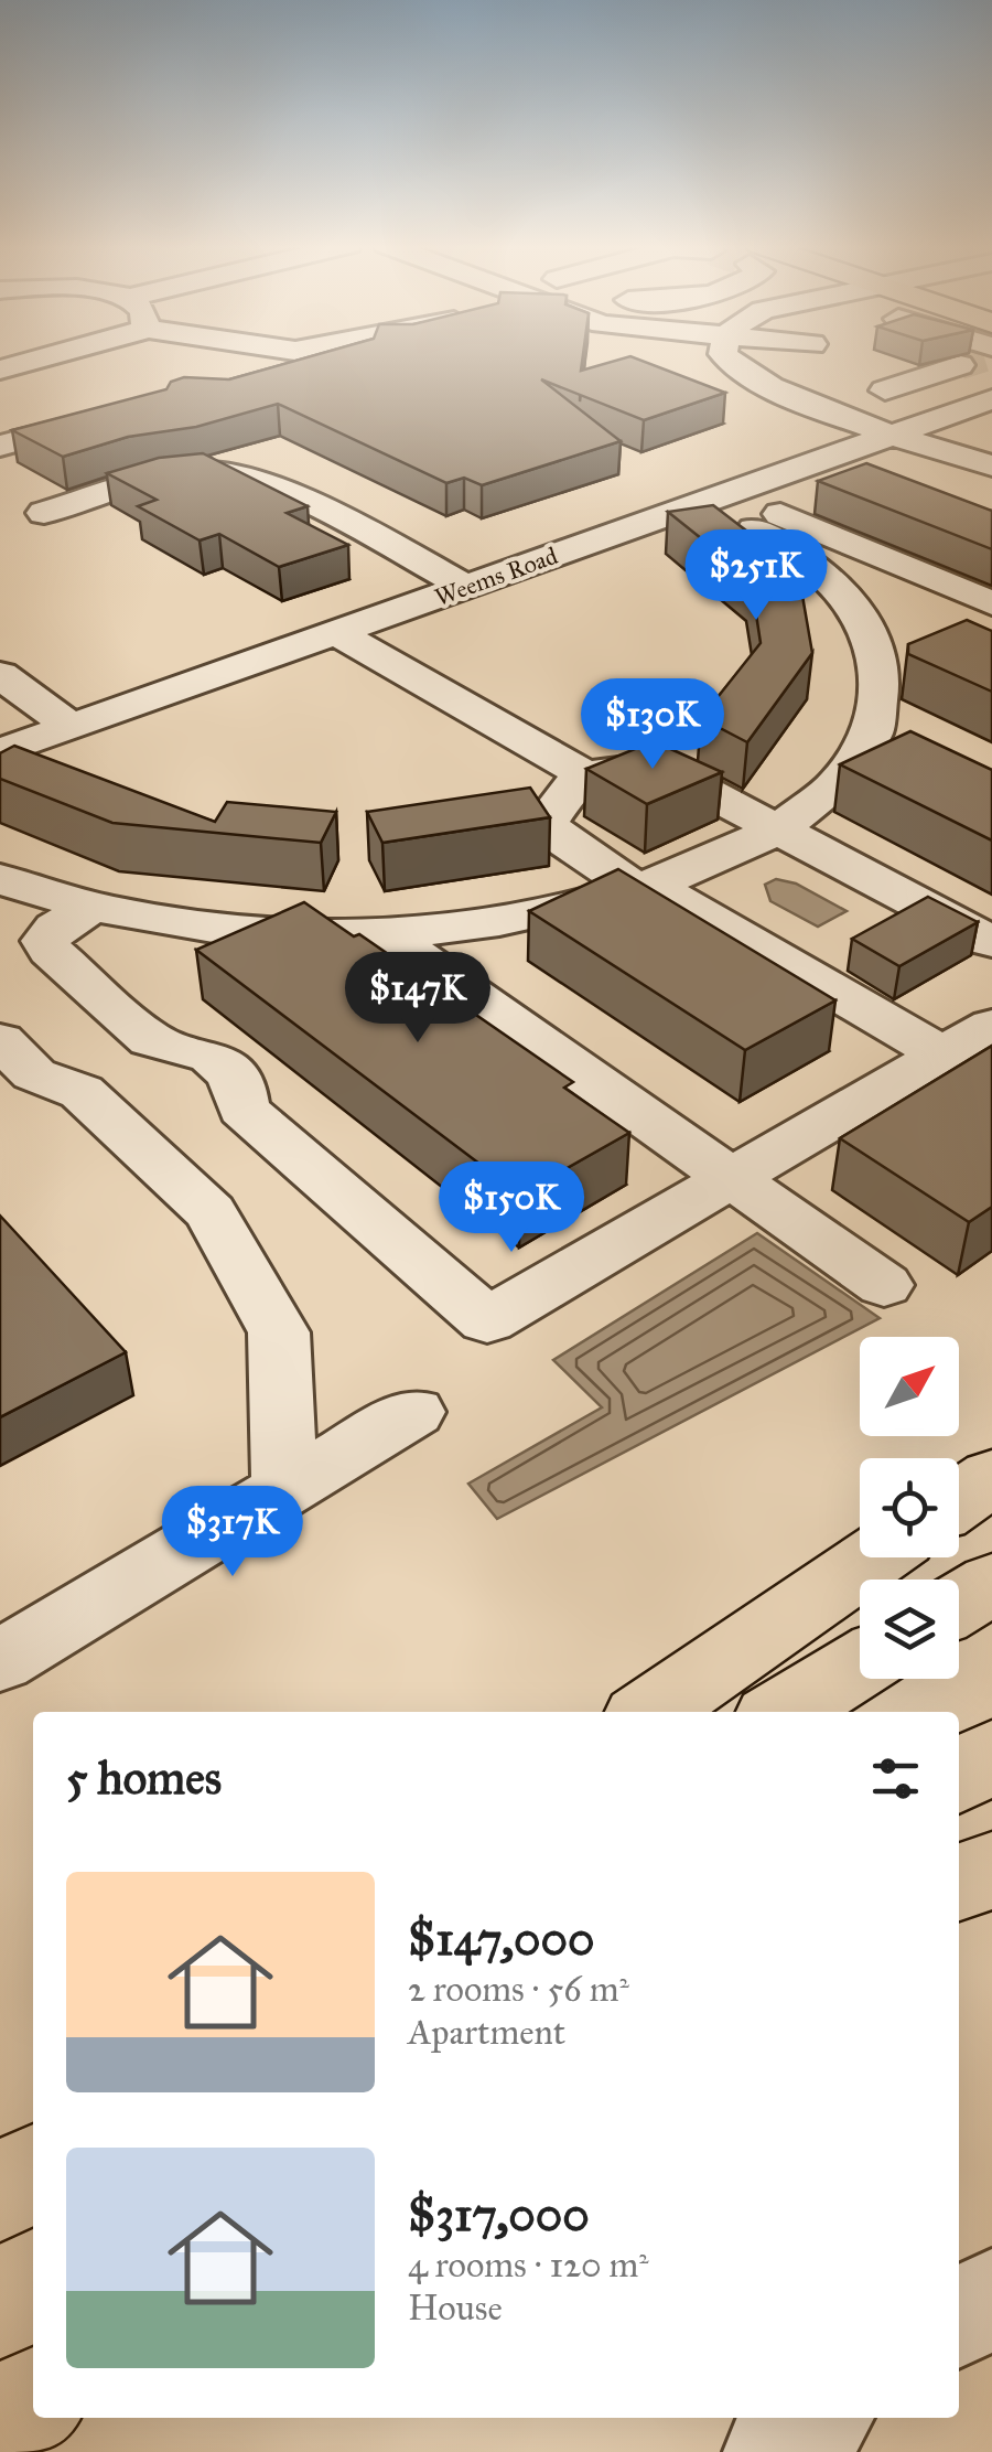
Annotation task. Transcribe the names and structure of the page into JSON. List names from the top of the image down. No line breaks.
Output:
{"streets":{"street":["Weems Road"]},"north":"top right","page":{"price":["$251K","$130K","$147K","$150K","$317K"],"heading":"5 homes","list":[{"name":"$147,000","note":"2 rooms · 56 m² · Apartment"},{"name":"$317,000","note":"4 rooms · 120 m² · House"}]}}
